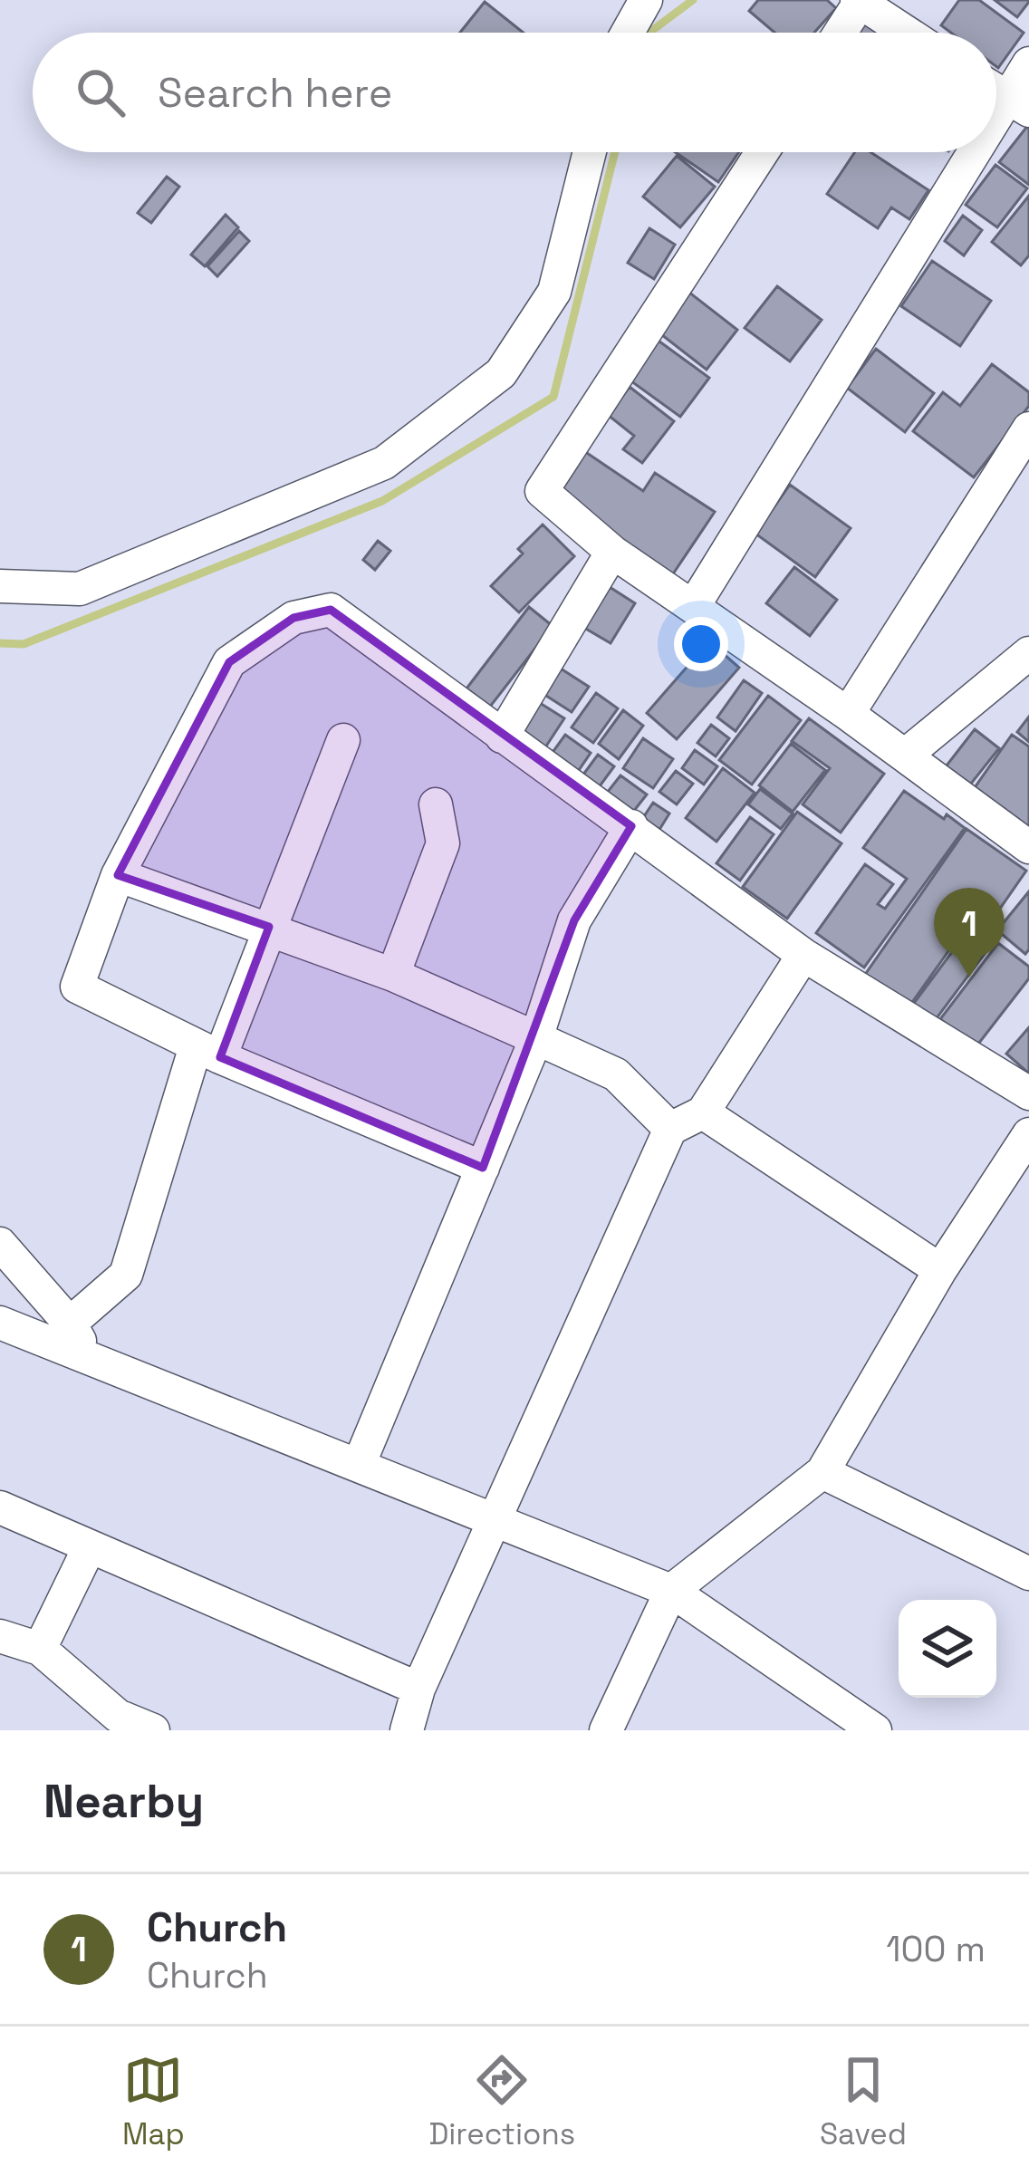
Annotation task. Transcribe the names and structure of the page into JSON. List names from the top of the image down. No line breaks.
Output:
{"page":{"search":"Search here","pins":"1","heading":"Nearby","list":[{"mark":"1","name":"Church","note":"Church","value":"100 m"}],"nav":["Map","Directions","Saved"]}}
